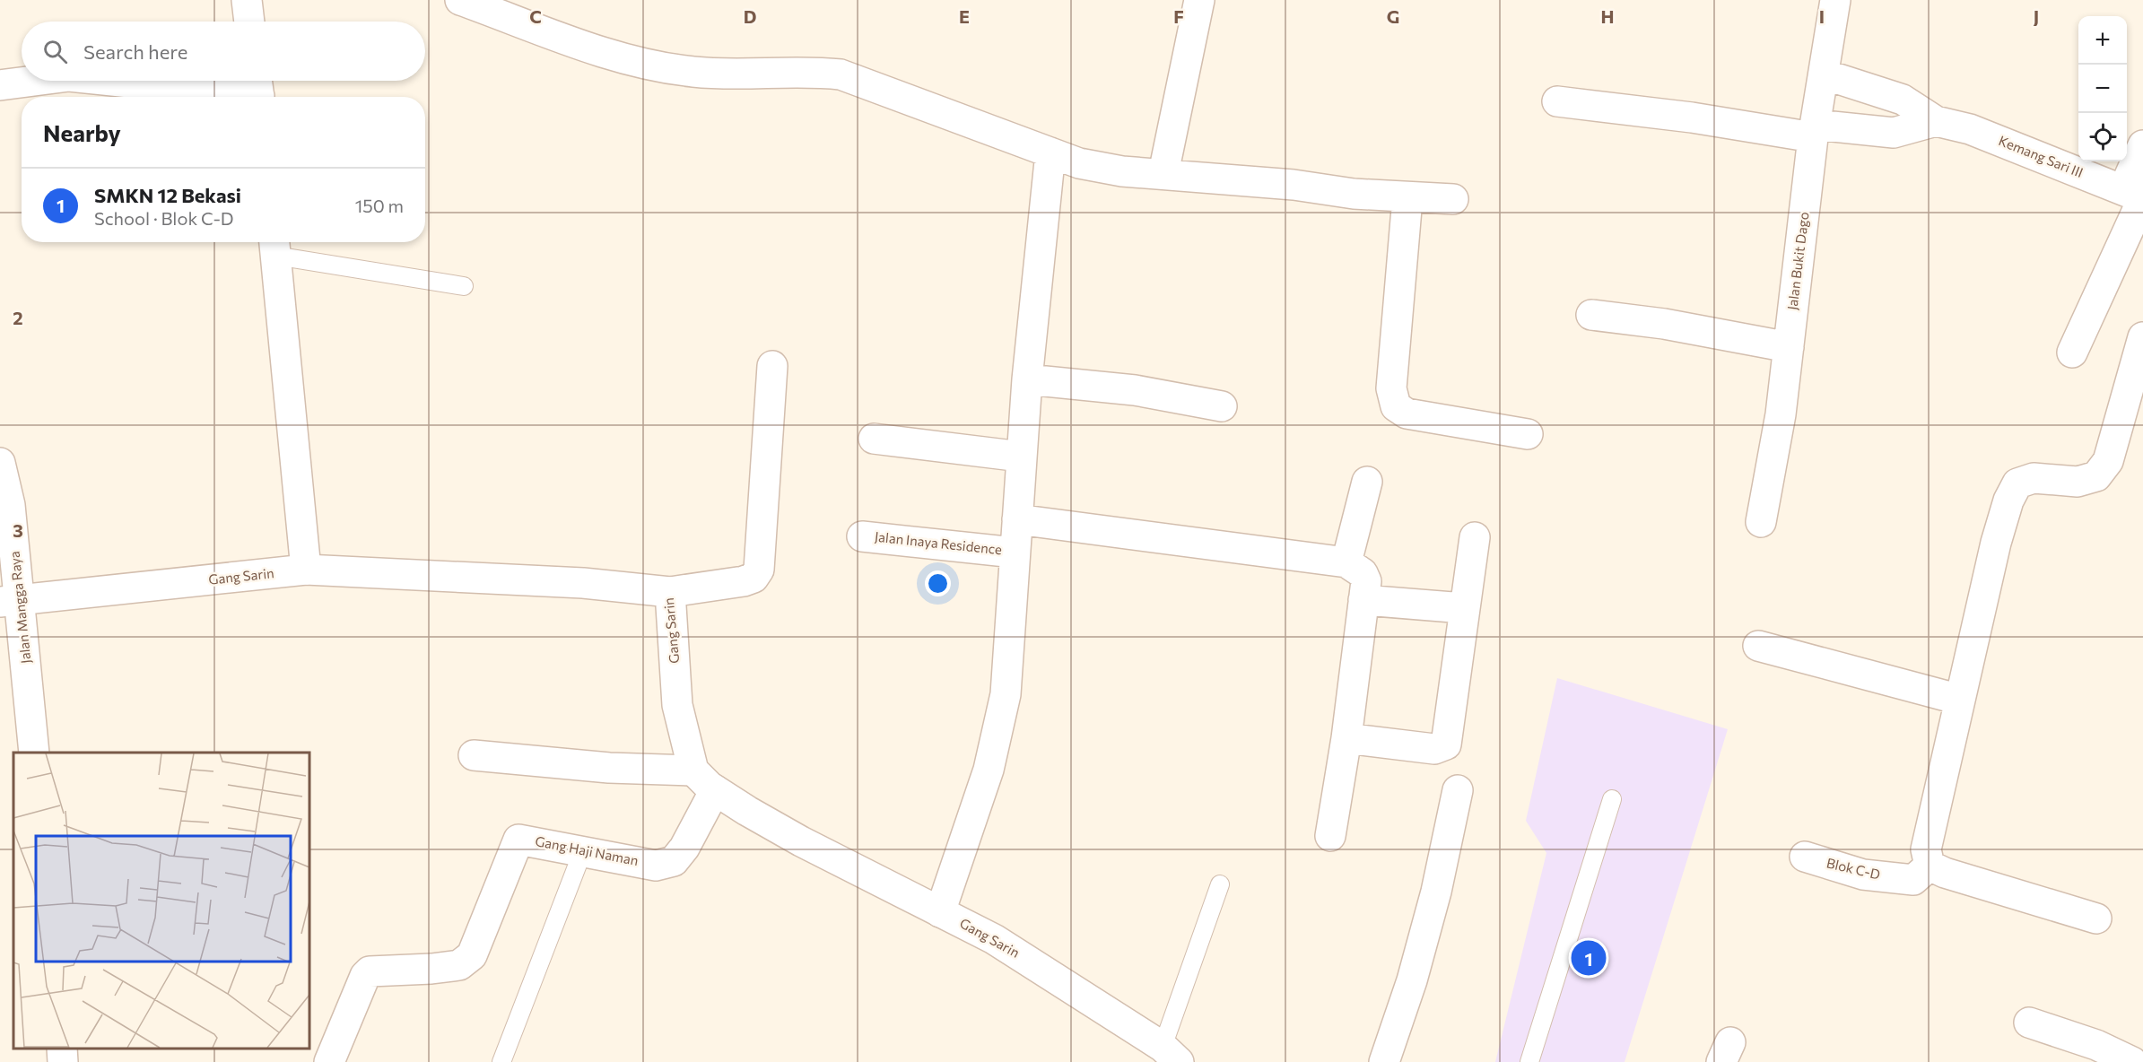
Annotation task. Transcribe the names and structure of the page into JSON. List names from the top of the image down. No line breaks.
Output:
{"streets":{"street":["Kemang Sari III","Jalan Bukit Dago","Jalan Inaya Residence","Gang Sarin","Jalan Mangga Raya","Gang Haji Naman","Blok C-D"]},"crossings":[["Kemang Sari III","Jalan Bukit Dago"],["Gang Sarin","Jalan Mangga Raya"],["Gang Sarin","Gang Haji Naman"]],"page":{"map_buttons":["+","−"],"search":"Search here","heading":"Nearby","list":[{"mark":"1","name":"SMKN 12 Bekasi","note":"School · Blok C-D","value":"150 m"}],"pins":"1"},"grid":{"columns":["C","D","E","F","G","H","I","J"],"rows":["2","3"]}}
